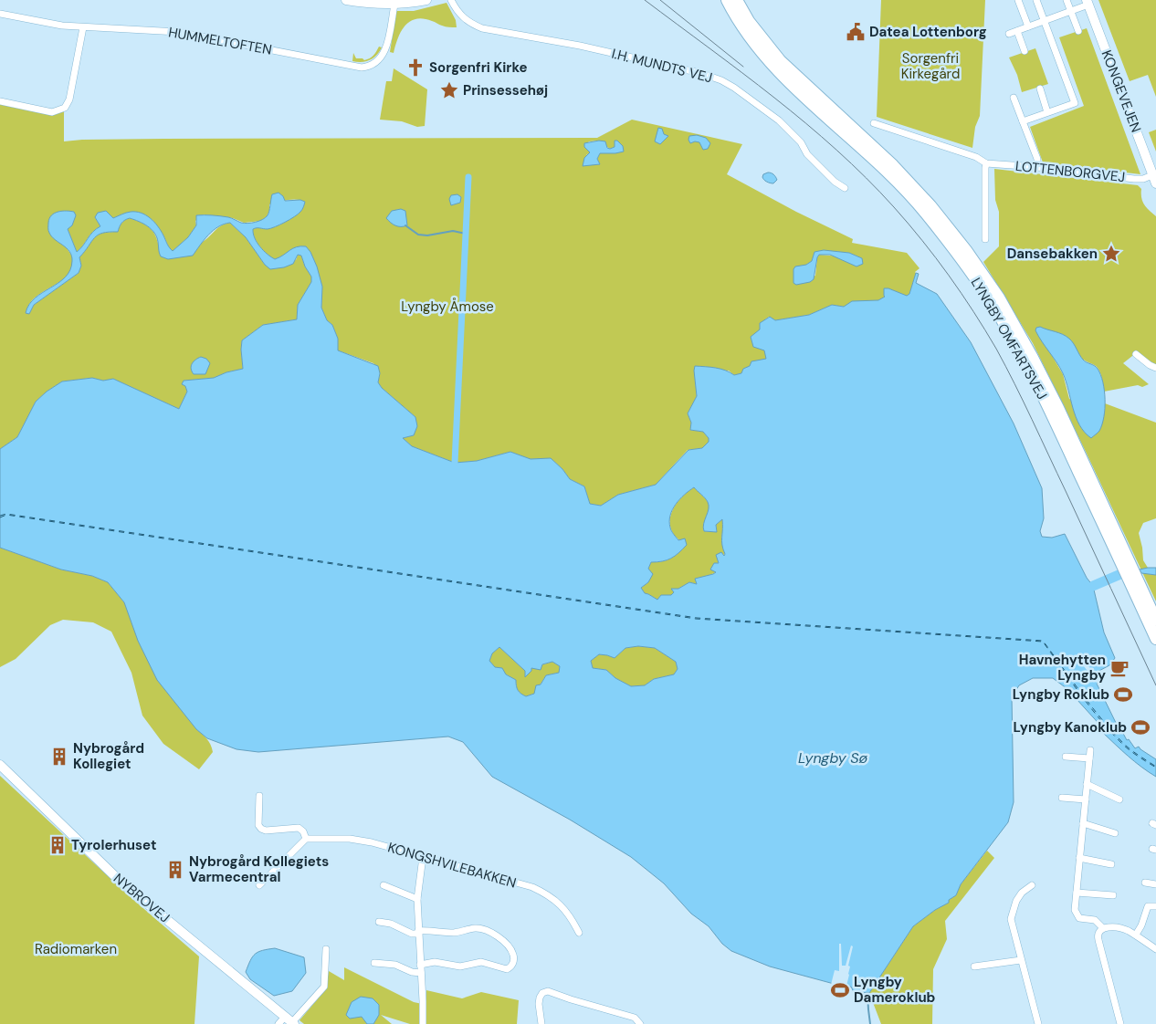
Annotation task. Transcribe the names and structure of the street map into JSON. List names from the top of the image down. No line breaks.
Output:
{"streets":{"highway":["LYNGBY OMFARTSVEJ"],"street":["HUMMELTOFTEN","I.H. MUNDTS VEJ","KONGEVEJEN","LOTTENBORGVEJ","KONGSHVILEBAKKEN","NYBROVEJ"]},"crossings":[["KONGEVEJEN","LOTTENBORGVEJ"]],"water":["Lyngby Sø"],"parks":["Sorgenfri Kirkegård","Lyngby Åmose","Radiomarken"],"places":{"public building":["Datea Lottenborg"],"church":["Sorgenfri Kirke"],"place":["Prinsessehøj","Dansebakken"],"cafe":["Havnehytten Lyngby"],"sports":["Lyngby Roklub","Lyngby Kanoklub","Lyngby Dameroklub"],"building":["Nybrogård Kollegiet","Tyrolerhuset","Nybrogård Kollegiets Varmecentral"]}}
